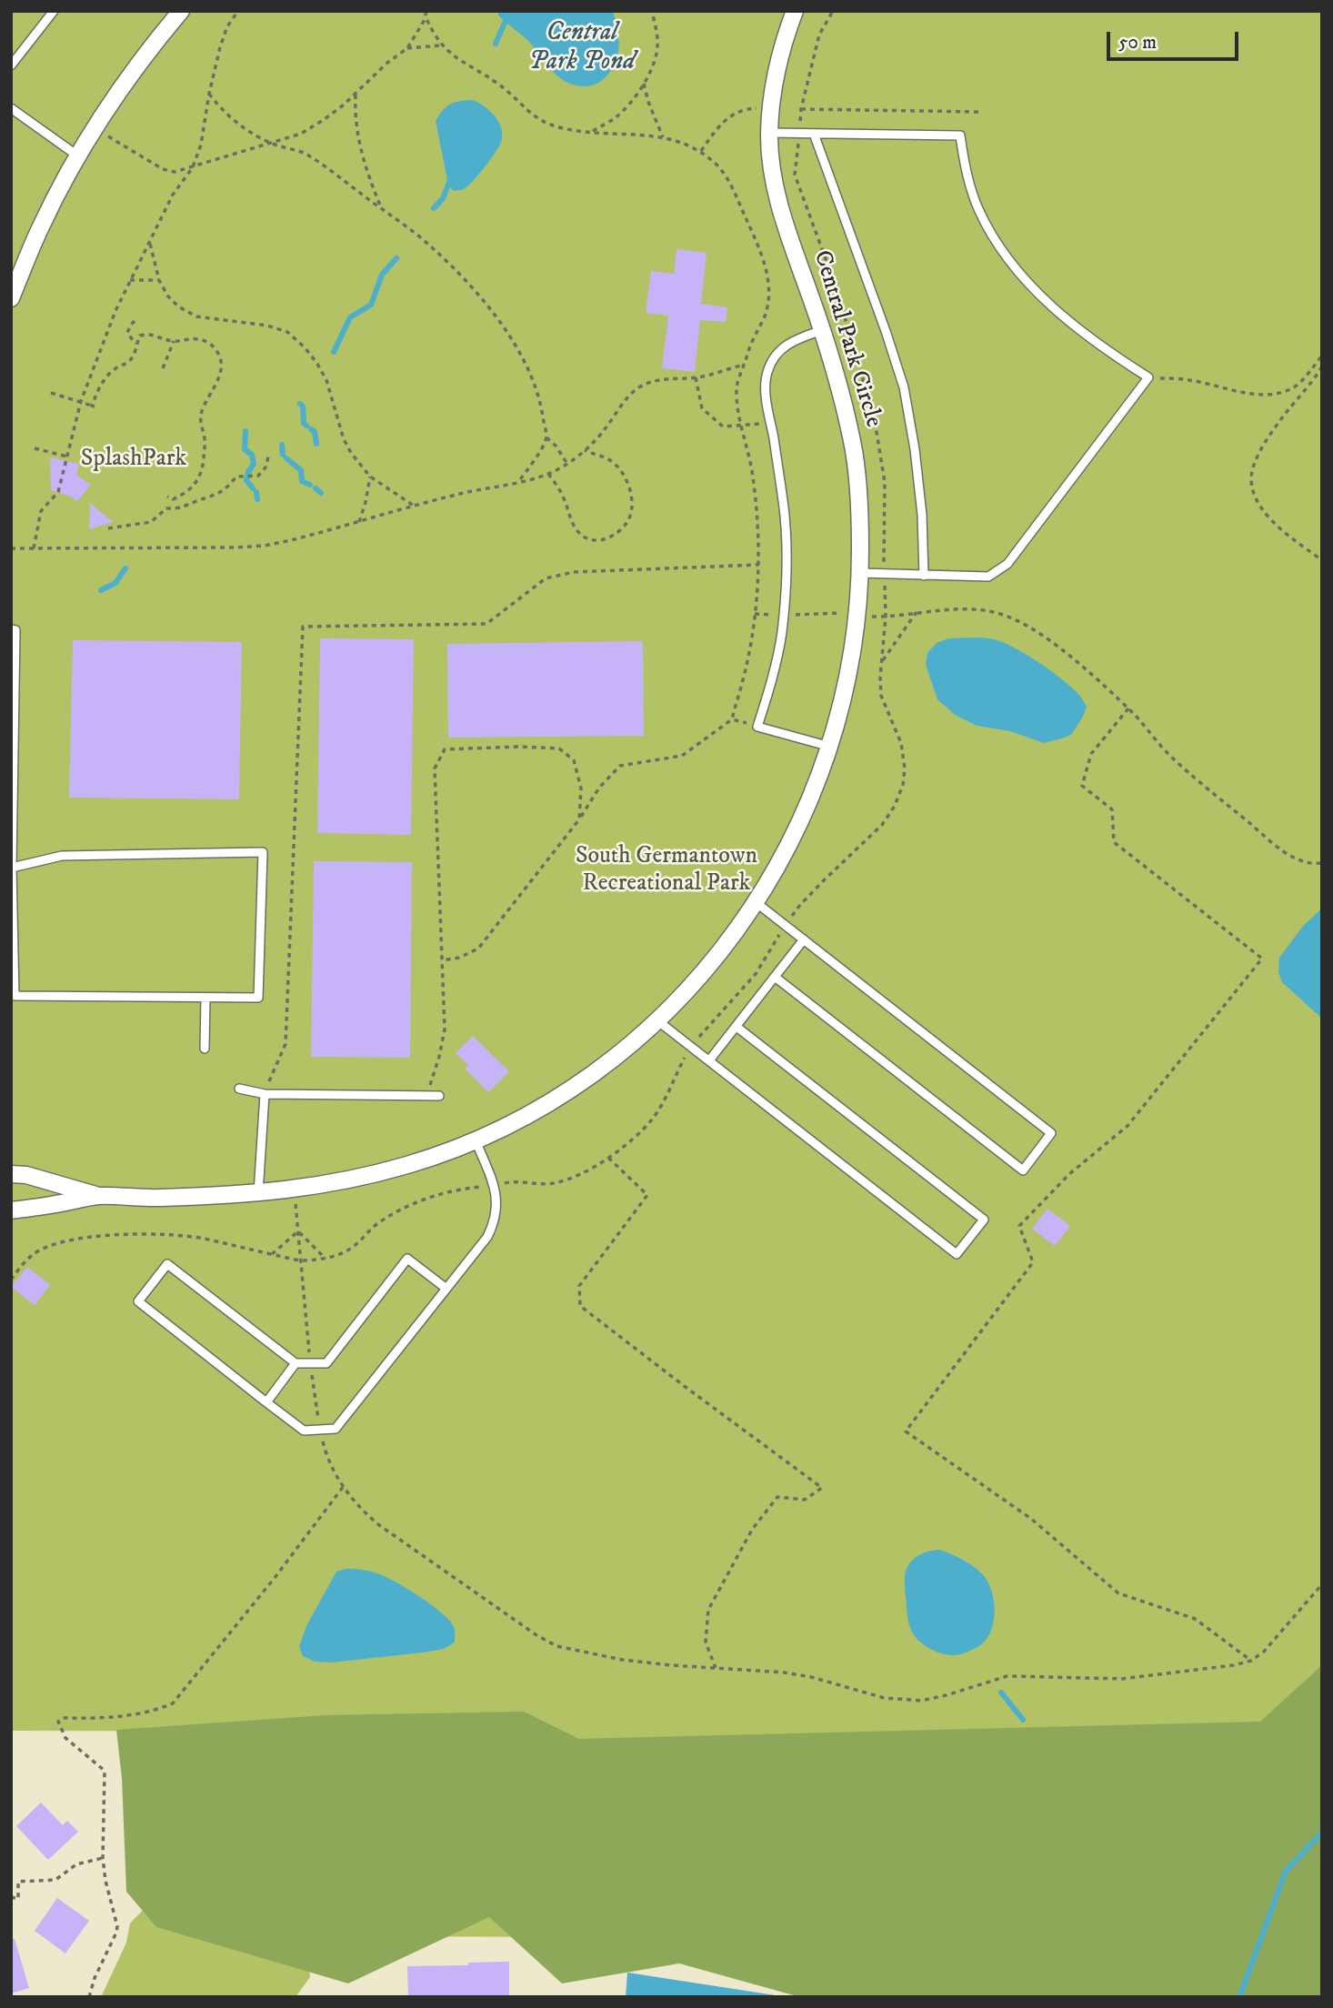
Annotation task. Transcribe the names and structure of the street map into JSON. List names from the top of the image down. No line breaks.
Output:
{"streets":{"street":["Central Park Circle"]},"water":["Central Park Pond"],"parks":["SplashPark","South Germantown Recreational Park"],"scale_bar":"50 m"}
